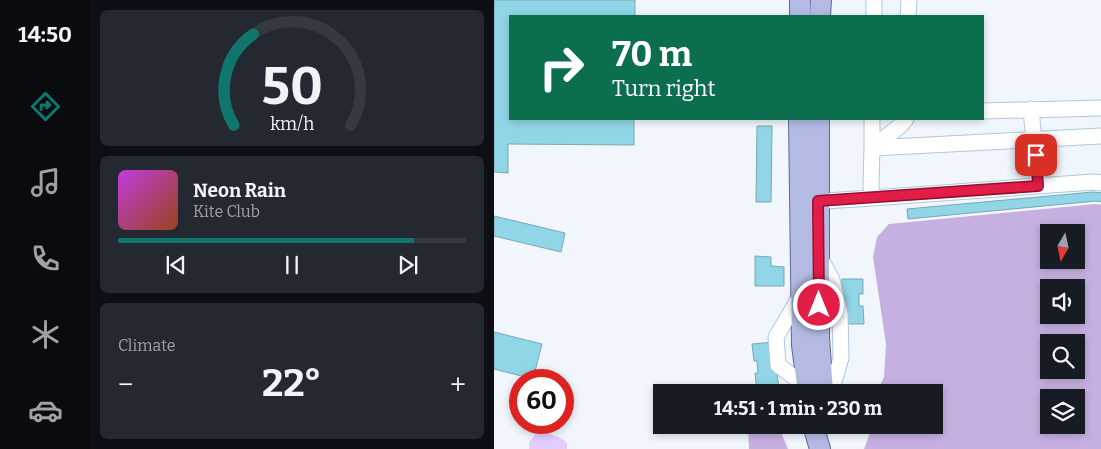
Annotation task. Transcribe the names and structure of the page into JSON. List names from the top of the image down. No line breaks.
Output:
{"north":"bottom","page":{"tabs":"14:50","turn":["70 m","Turn right"],"song":["Neon Rain","Kite Club"],"tile":"Climate","heat":["−","22°","+"],"limit":"60","trip":"14:51 · 1 min · 230 m","gauge":["50","km/h"]}}
